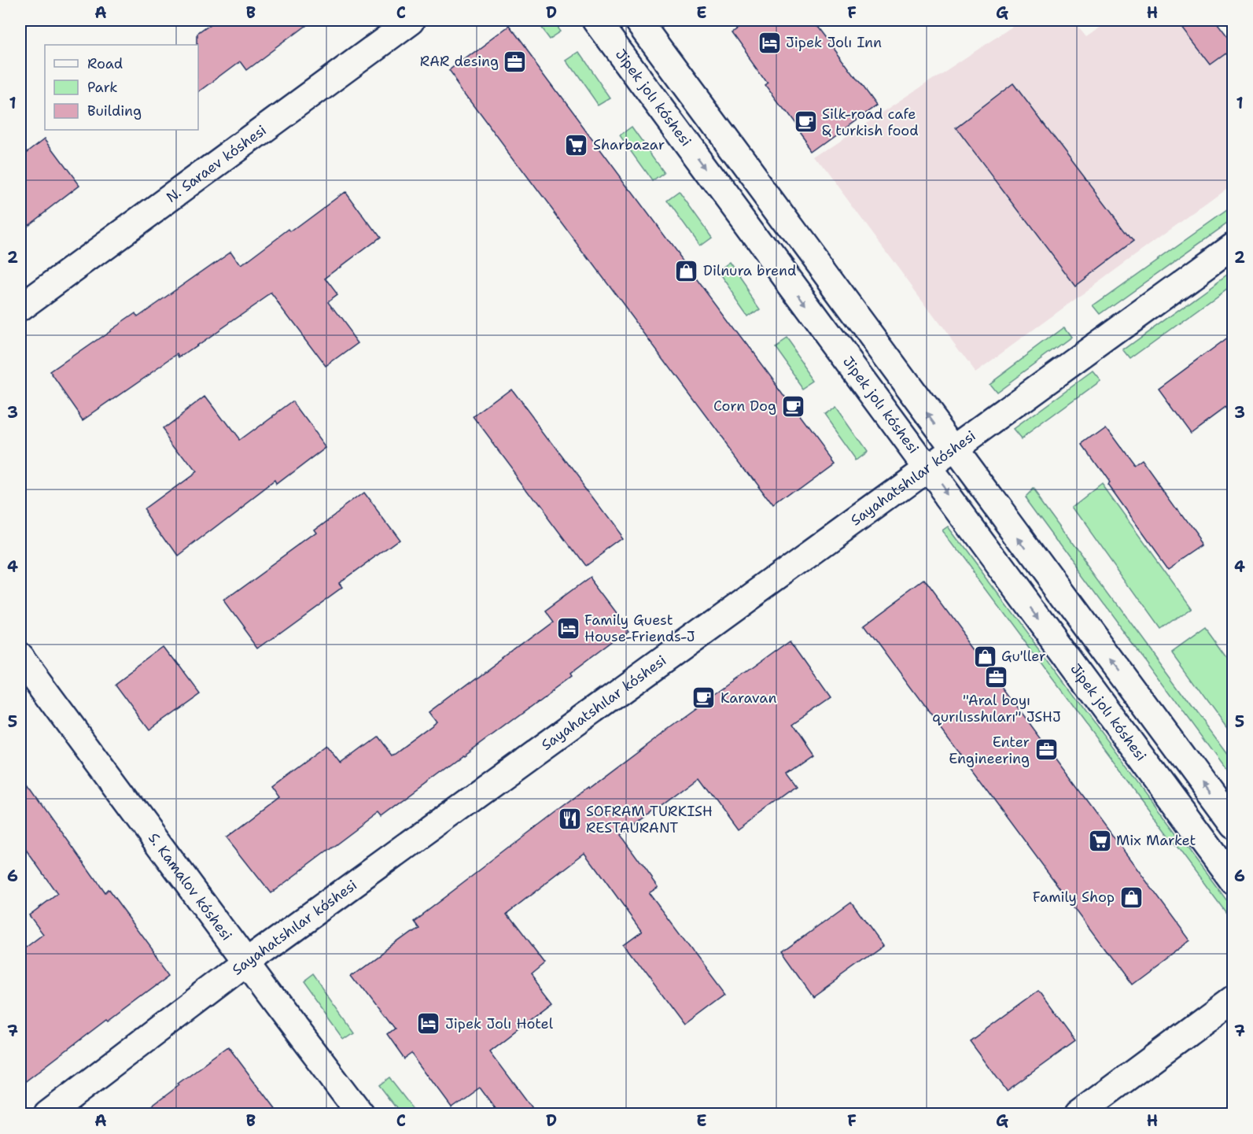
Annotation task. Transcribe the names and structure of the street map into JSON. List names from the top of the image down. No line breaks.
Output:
{"streets":{"street":["Jipek jolı kóshesi","N. Saraev kóshesi","Sayahatshılar kóshesi","S. Kamalov kóshesi"]},"crossings":[["Jipek jolı kóshesi","Sayahatshılar kóshesi"],["Sayahatshılar kóshesi","S. Kamalov kóshesi"]],"places":{"hotel":["Jipek Jolı Inn","Family Guest House-Friends-J","Jipek Jolı Hotel"],"office":["RAR desing","\"Aral boyı qurılısshıları\" JSHJ","Enter Engineering"],"cafe":["Silk-road cafe & turkish food","Corn Dog","Karavan"],"supermarket":["Sharbazar","Mix Market"],"shop":["Dilnura brend","Gu'ller","Family Shop"],"restaurant":["SOFRAM TURKISH RESTAURANT"]},"legend":["Road","Park","Building"],"grid":{"columns":["A","B","C","D","E","F","G","H"],"rows":["1","2","3","4","5","6","7"]}}
